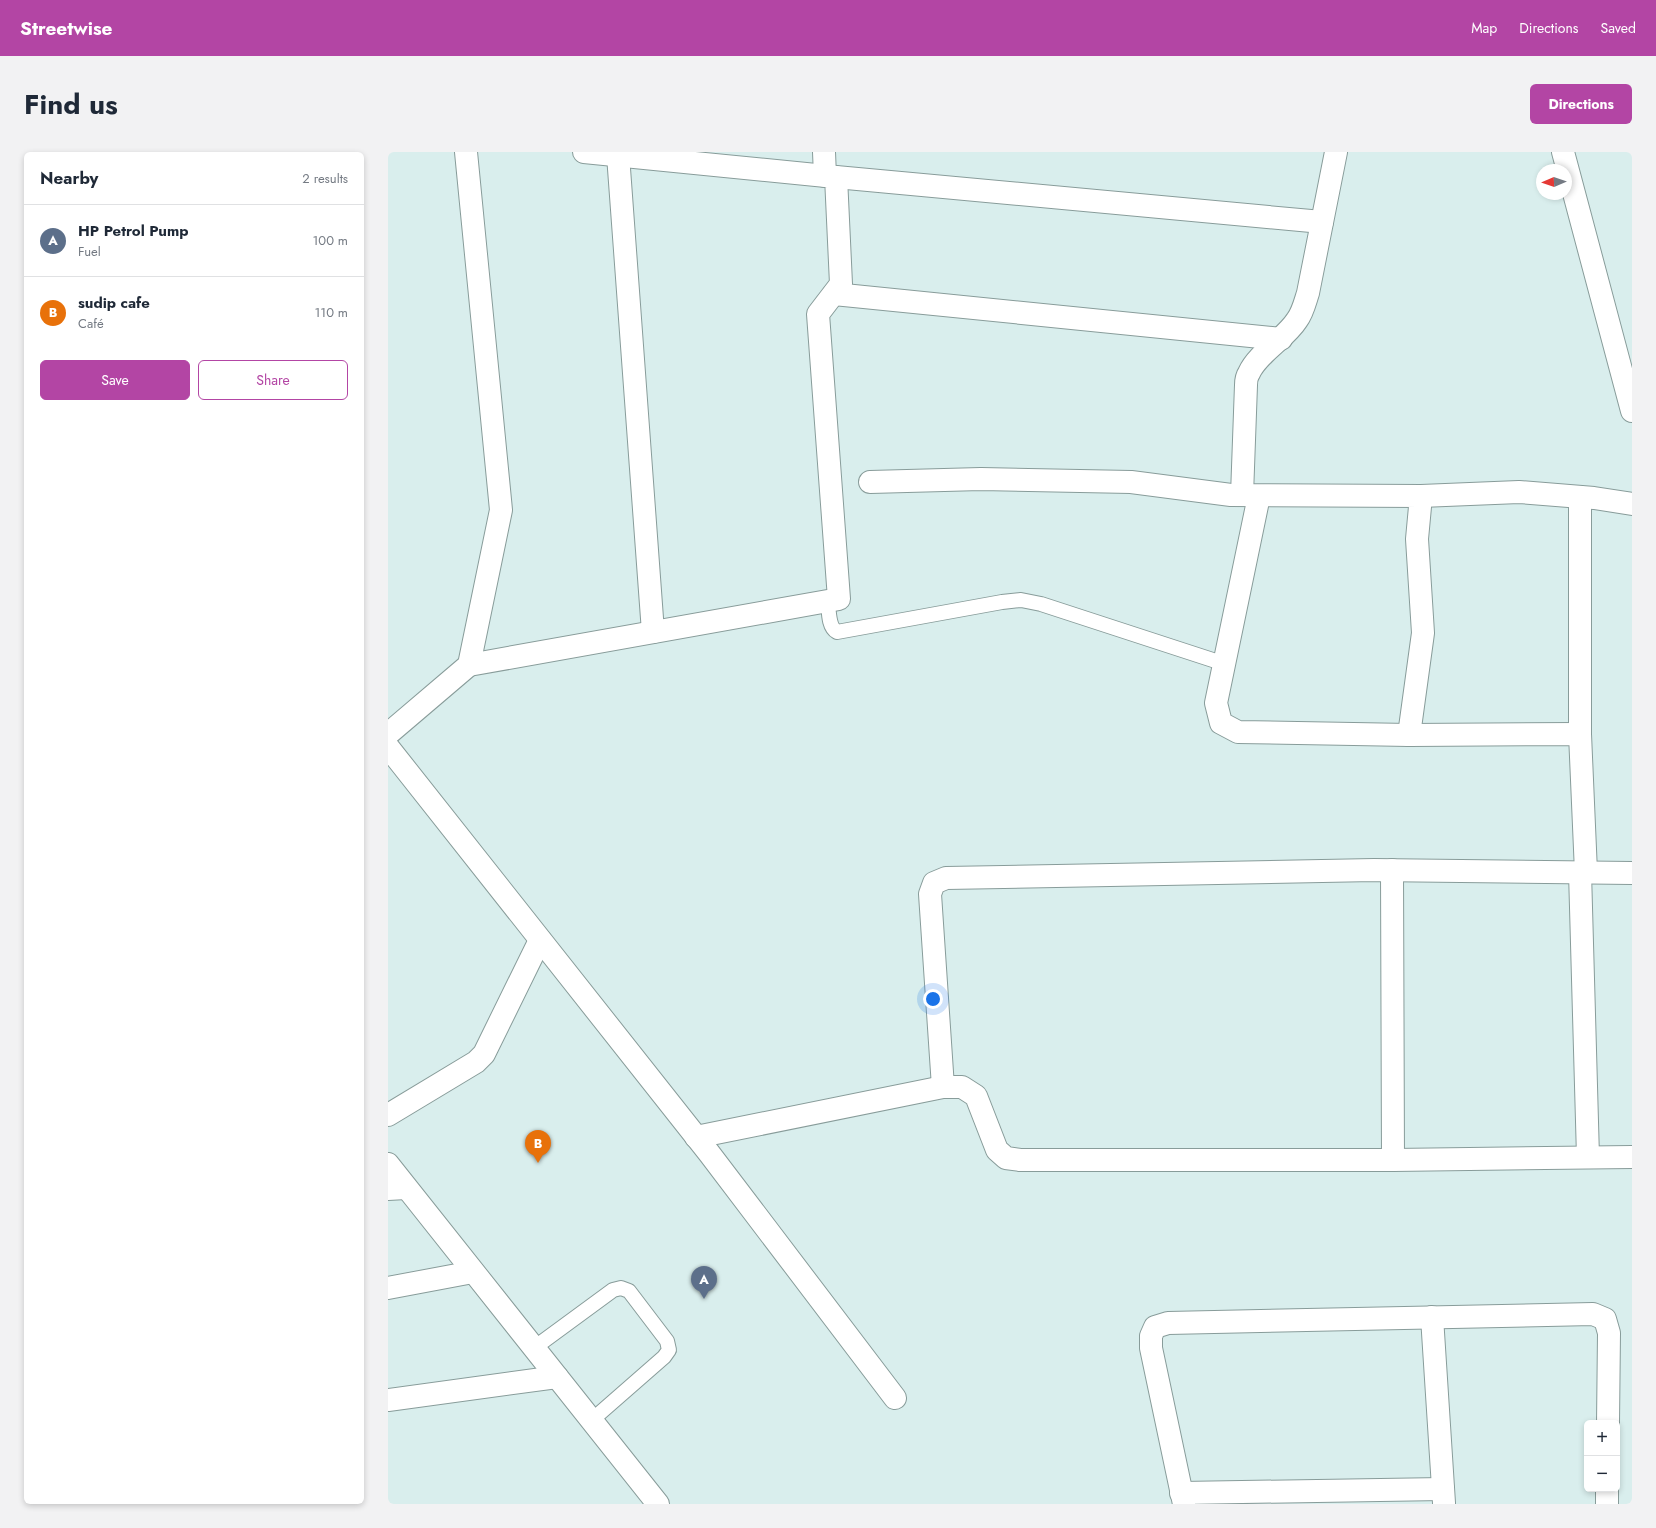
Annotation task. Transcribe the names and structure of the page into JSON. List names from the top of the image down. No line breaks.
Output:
{"north":"left","page":{"header":"Streetwise","nav":["Map","Directions","Saved"],"title":"Find us","buttons":["Directions",["Save","Share"]],"heading":["Nearby","2 results"],"list":[{"mark":"A","name":"HP Petrol Pump","note":"Fuel","value":"100 m"},{"mark":"B","name":"sudip cafe","note":"Café","value":"110 m"}],"pins":["B","A"],"map_buttons":["+","−"]}}
